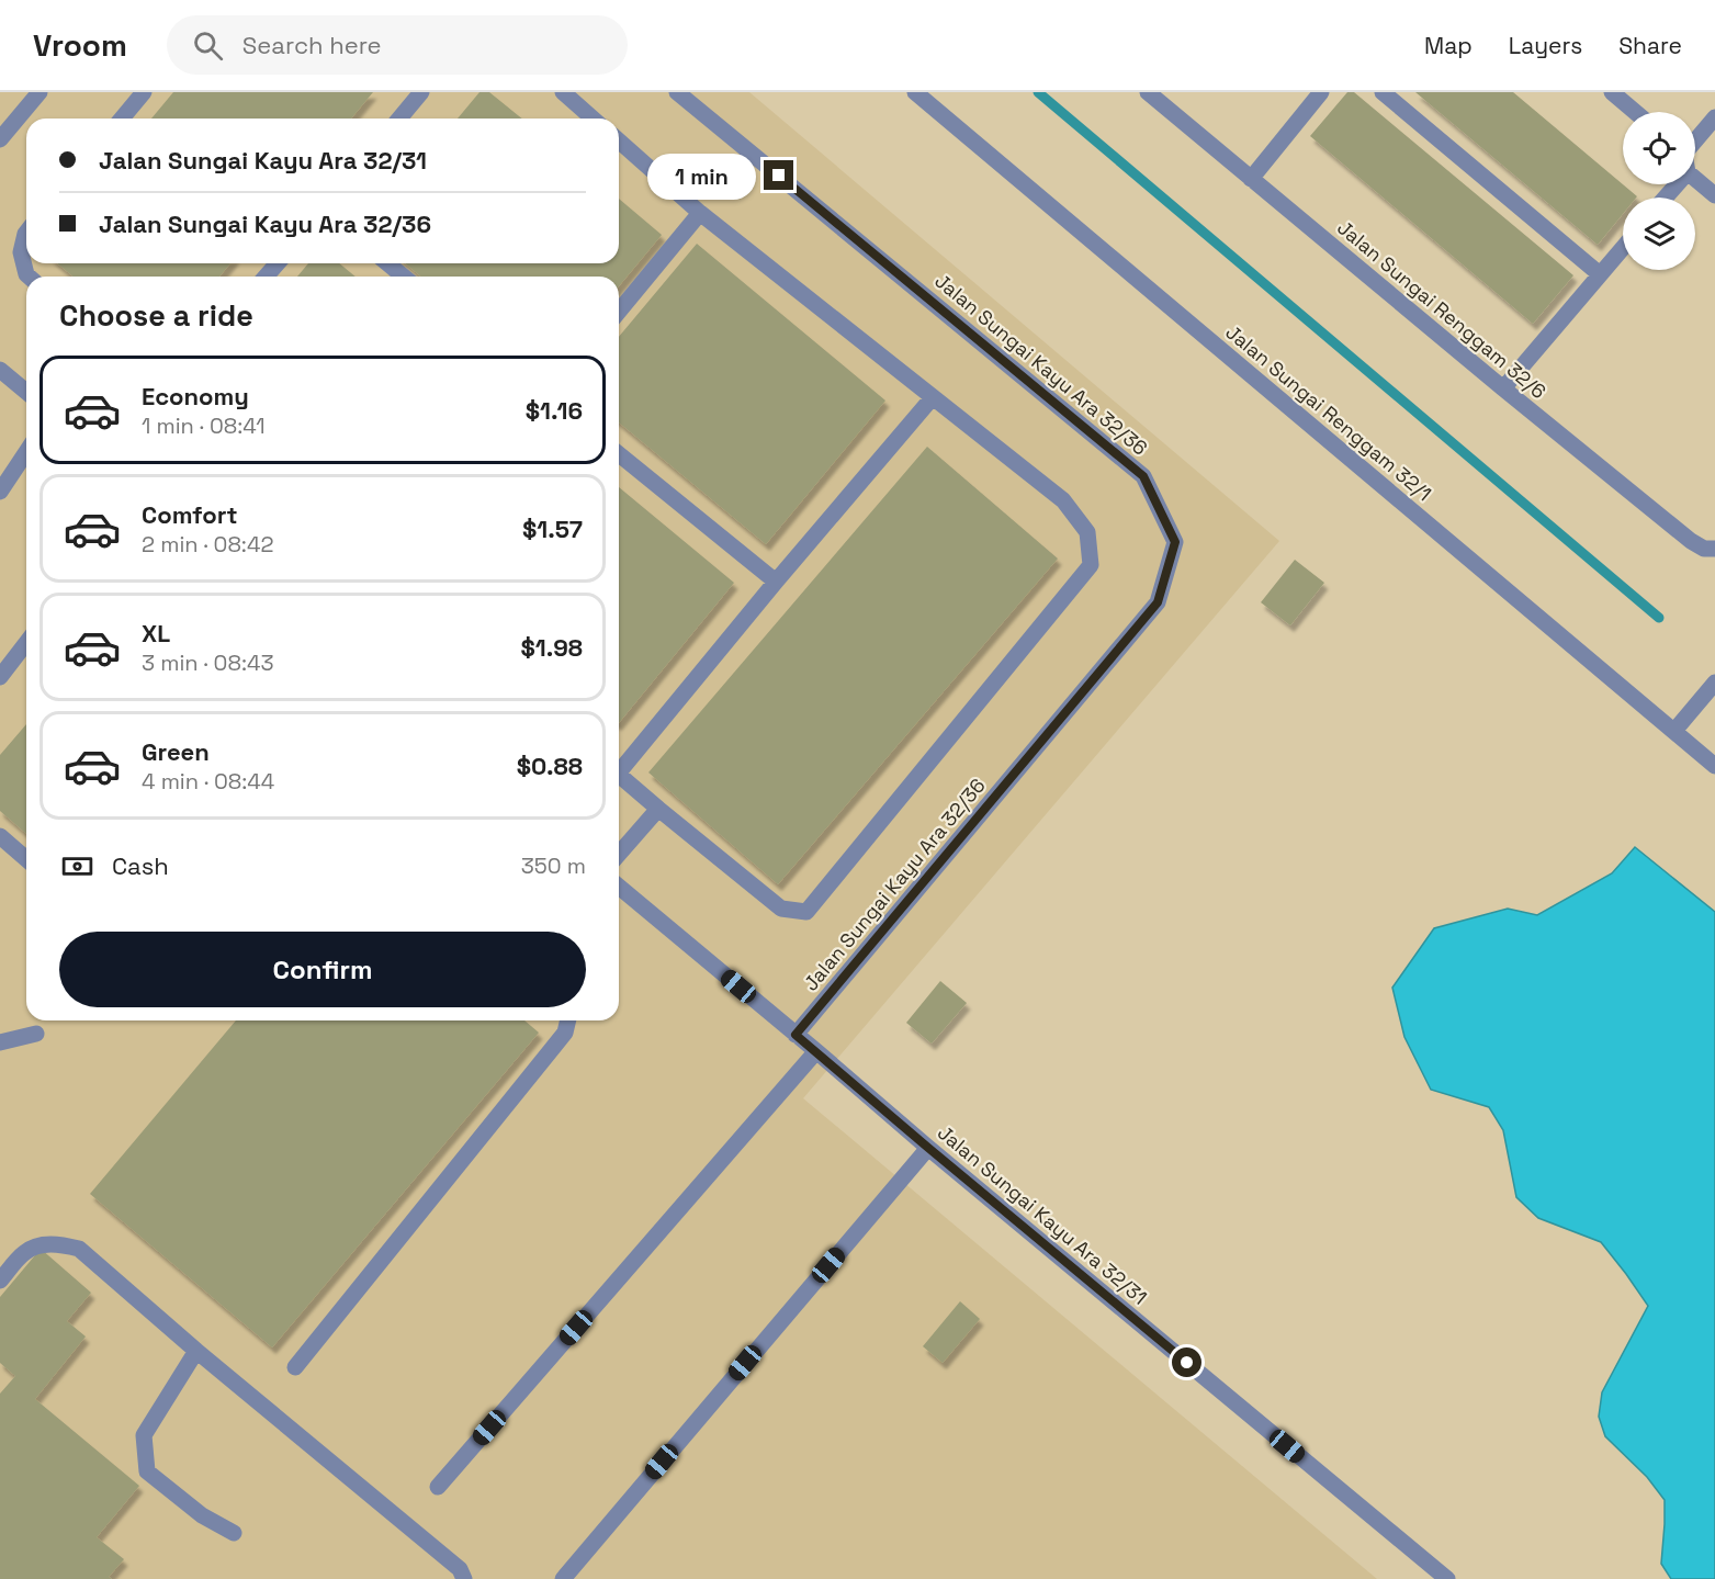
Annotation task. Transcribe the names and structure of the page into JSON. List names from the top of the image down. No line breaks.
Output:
{"streets":{"street":["Jalan Sungai Renggam 32/6","Jalan Sungai Kayu Ara 32/36","Jalan Sungai Renggam 32/1","Jalan Sungai Kayu Ara 32/31"]},"crossings":[["Jalan Sungai Kayu Ara 32/36","Jalan Sungai Kayu Ara 32/31"]],"page":{"header":"Vroom","search":"Search here","nav":["Map","Layers","Share"],"banner":["Jalan Sungai Kayu Ara 32/31","Jalan Sungai Kayu Ara 32/36"],"bubble":"1 min","heading":"Choose a ride","list":[{"name":"Economy","note":"1 min · 08:41","value":"$1.16"},{"name":"Comfort","note":"2 min · 08:42","value":"$1.57"},{"name":"XL","note":"3 min · 08:43","value":"$1.98"},{"name":"Green","note":"4 min · 08:44","value":"$0.88"}],"pay":["Cash","350 m"],"buttons":"Confirm"}}
